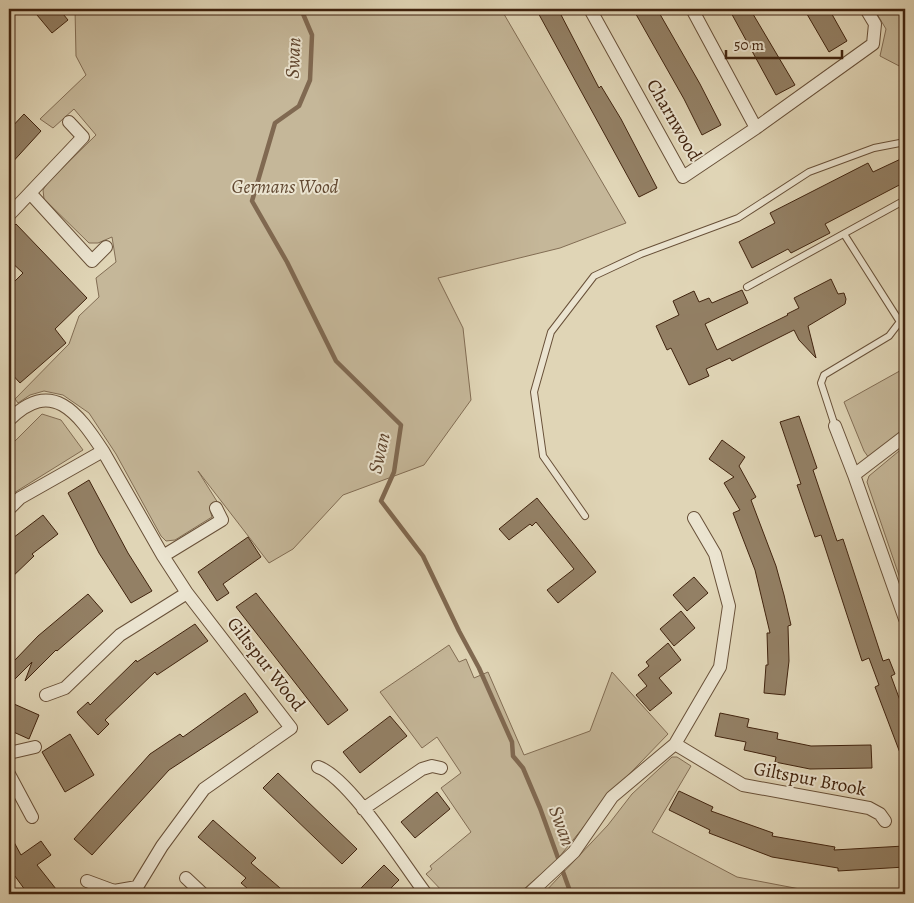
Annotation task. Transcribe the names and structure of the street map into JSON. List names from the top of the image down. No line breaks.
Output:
{"streets":{"street":["Charnwood","Giltspur Wood","Giltspur Brook"]},"water":["Swan"],"parks":["Germans Wood"],"scale_bar":"50 m"}
